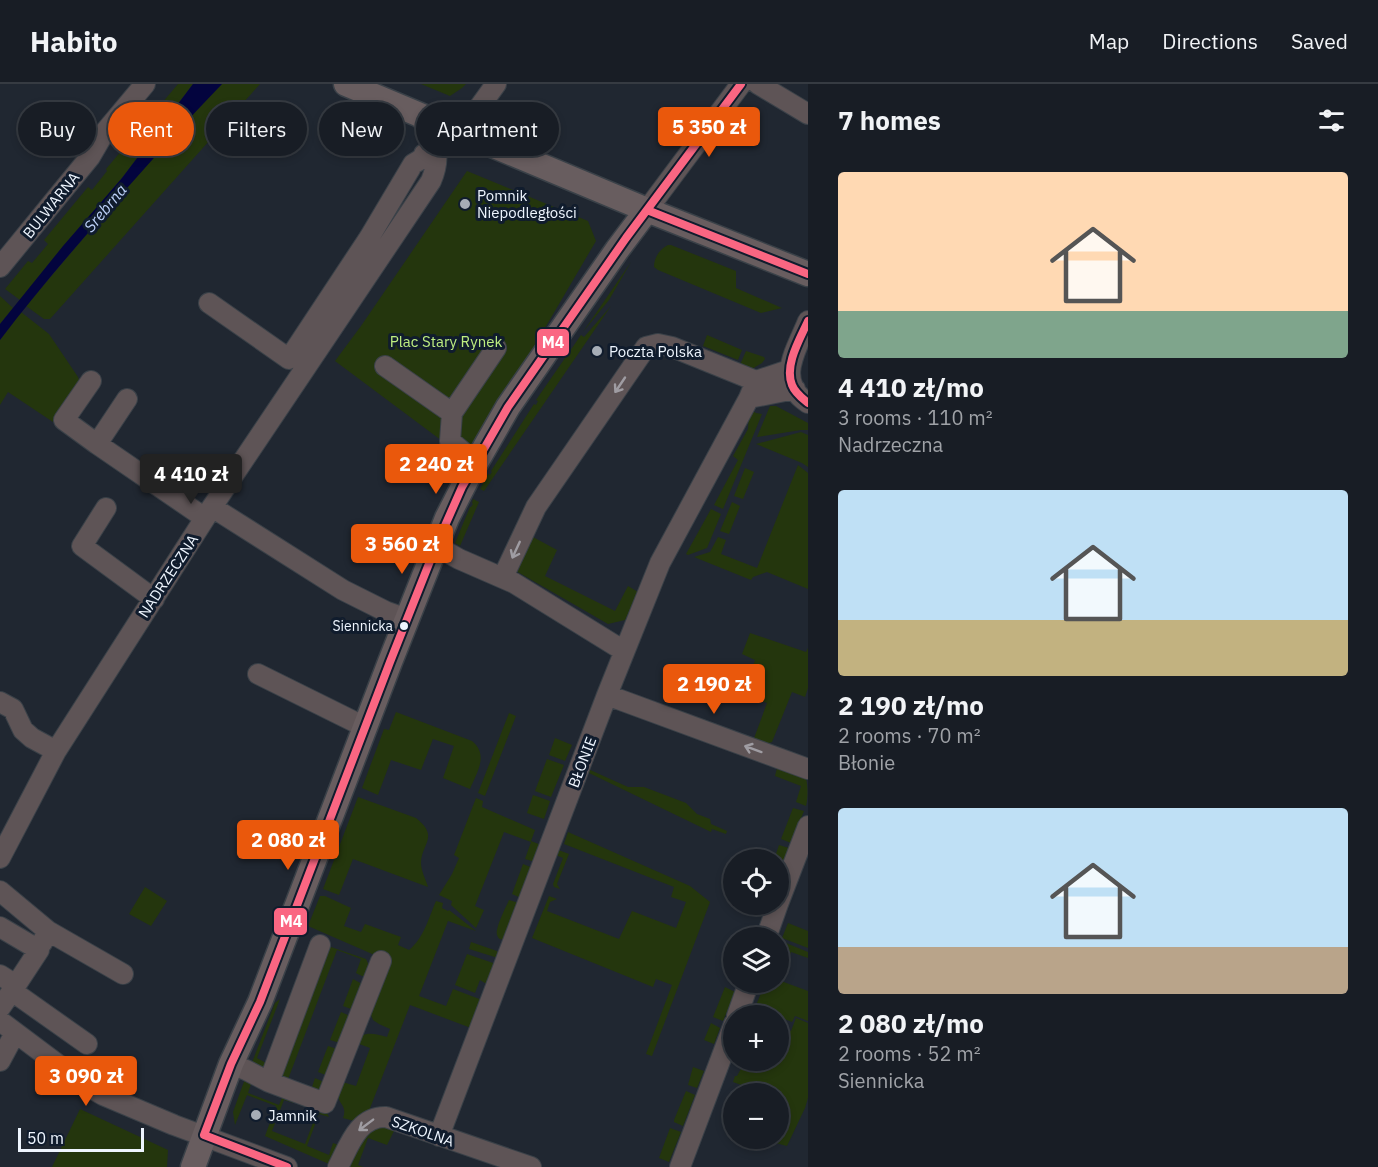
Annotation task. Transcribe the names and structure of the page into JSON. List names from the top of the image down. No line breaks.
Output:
{"streets":{"street":["BULWARNA","NADRZECZNA","BŁONIE","SZKOLNA"]},"crossings":[["BŁONIE","SZKOLNA"]],"one_way":["SZKOLNA"],"water":["Srebrna"],"parks":["Plac Stary Rynek"],"places":["Pomnik Niepodległości","Poczta Polska","Siennicka","Jamnik"],"lines":["transit line M4"],"scale_bar":"50 m","page":{"header":"Habito","nav":["Map","Directions","Saved"],"heading":"7 homes","chip":["Buy","Rent","Filters","New","Apartment"],"price":["5 350 zł","2 240 zł","4 410 zł","3 560 zł","2 190 zł","2 080 zł","3 090 zł"],"list":[{"name":"4 410 zł/mo","note":"3 rooms · 110 m² · Nadrzeczna"},{"name":"2 190 zł/mo","note":"2 rooms · 70 m² · Błonie"},{"name":"2 080 zł/mo","note":"2 rooms · 52 m² · Siennicka"}],"map_buttons":["+","−"],"scale":"50 m"}}
